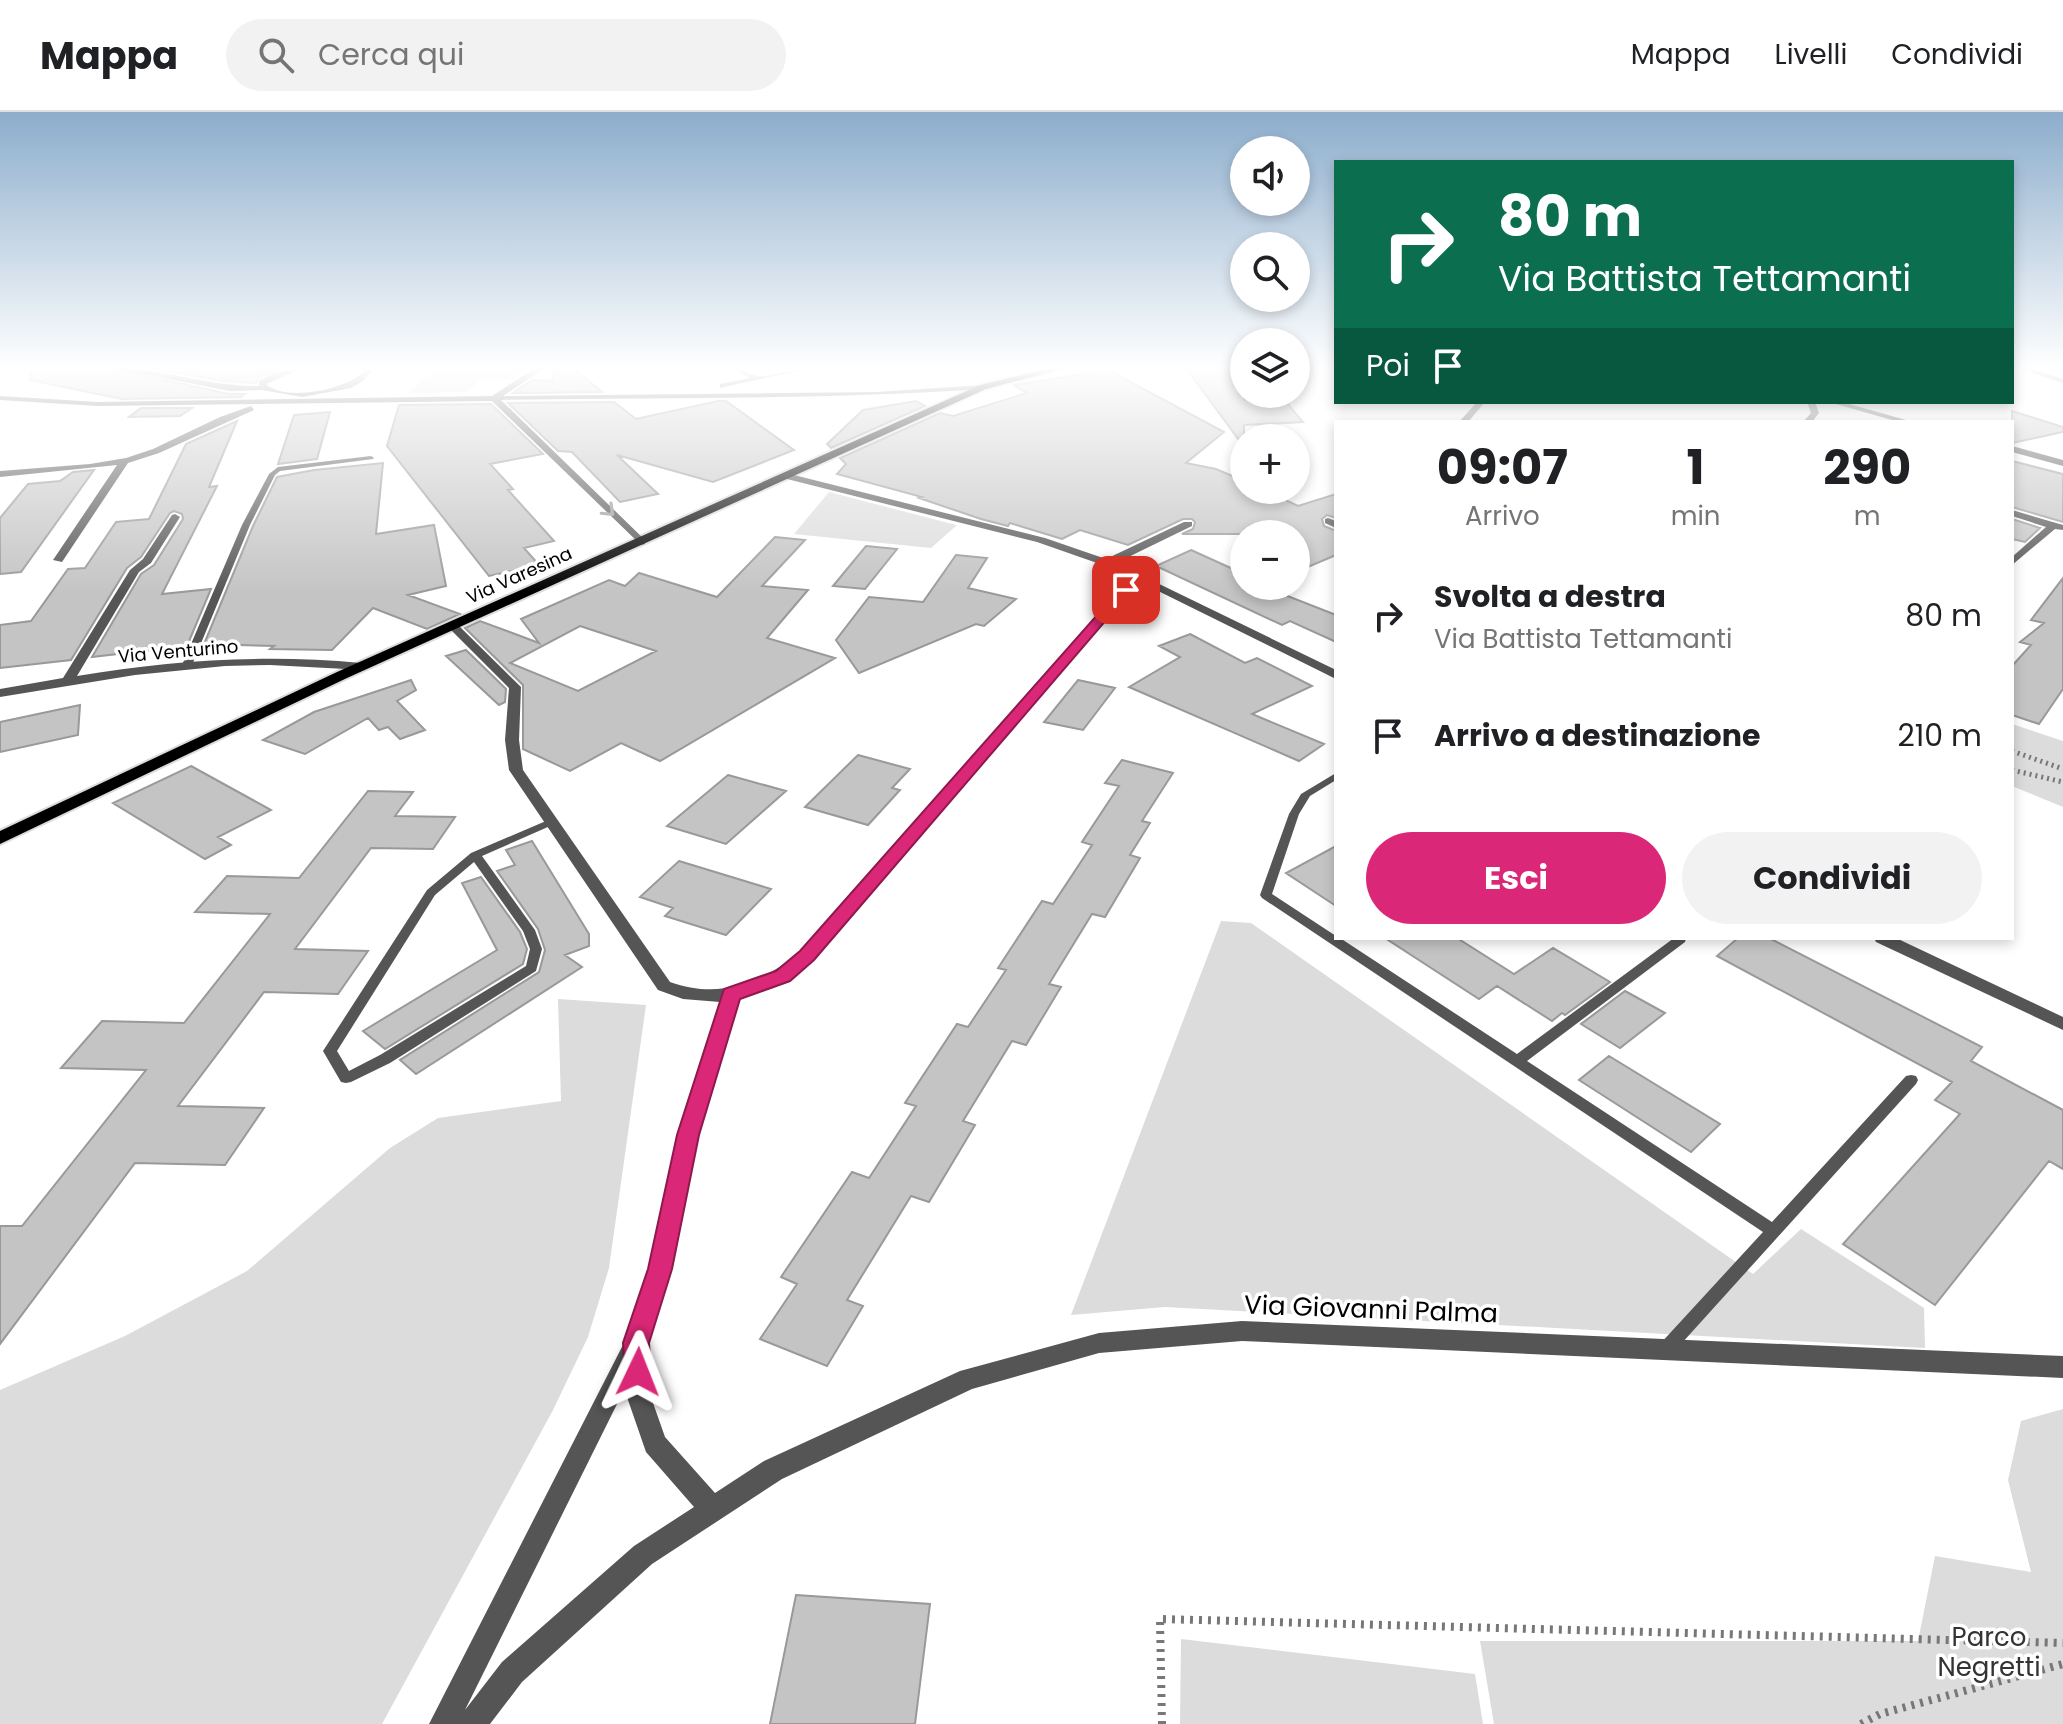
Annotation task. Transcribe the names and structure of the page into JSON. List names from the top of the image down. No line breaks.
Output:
{"streets":{"main road":["Via Varesina"],"street":["Via Venturino","Via Giovanni Palma"]},"crossings":[["Via Varesina","Via Venturino"]],"parks":["Parco Negretti"],"page":{"header":"Mappa","search":"Cerca qui","nav":["Mappa","Livelli","Condividi"],"map_buttons":["+","−"],"turn":["80 m","Via Battista Tettamanti"],"then":"Poi","eta":["09:07","Arrivo","1","min","290","m"],"list":[{"name":"Svolta a destra","note":"Via Battista Tettamanti","value":"80 m"},{"name":"Arrivo a destinazione","value":"210 m"}],"buttons":["Esci","Condividi"]}}
